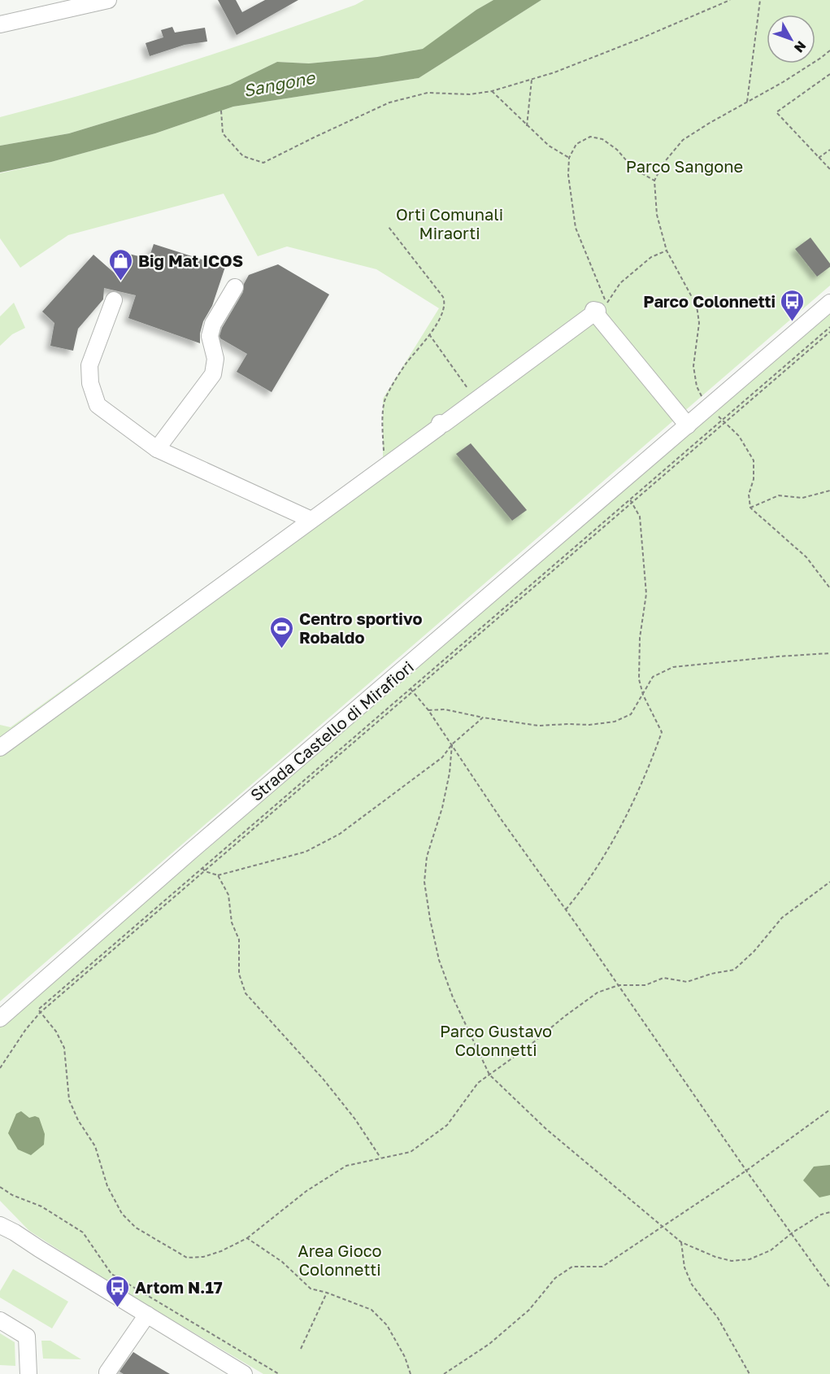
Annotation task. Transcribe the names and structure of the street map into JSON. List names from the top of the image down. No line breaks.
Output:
{"streets":{"street":["Strada Castello di Mirafiori"]},"water":["Sangone"],"parks":["Parco Sangone","Orti Comunali Miraorti","Parco Gustavo Colonnetti","Area Gioco Colonnetti"],"places":{"shop":["Big Mat ICOS"],"bus stop":["Parco Colonnetti","Artom N.17"],"sports":["Centro sportivo Robaldo"]},"north":"bottom right"}
